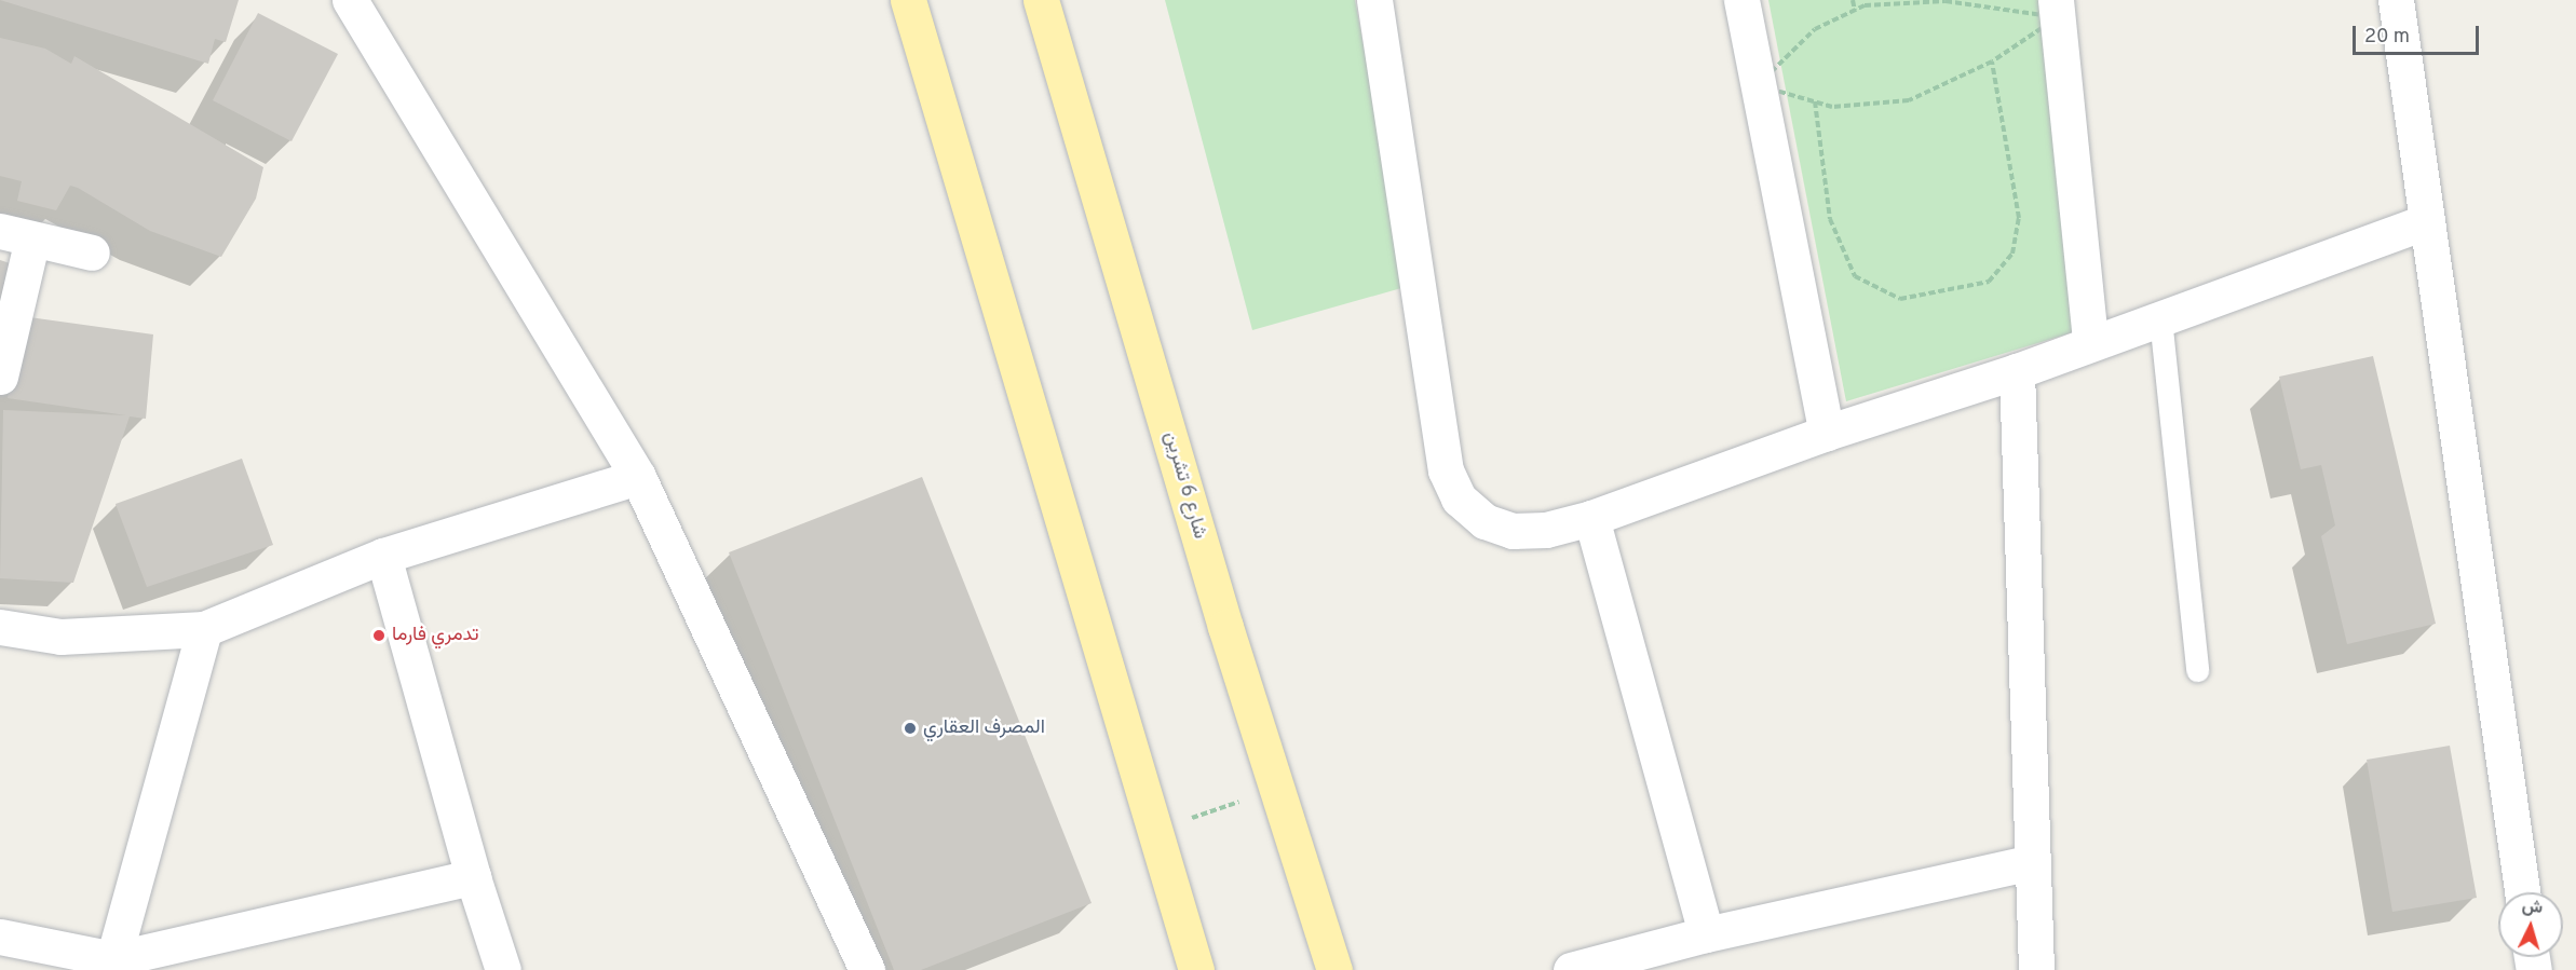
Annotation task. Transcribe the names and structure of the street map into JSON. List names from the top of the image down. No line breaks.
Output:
{"streets":{"main road":["شارع 6 تشرين"]},"places":["تدمري فارما","المصرف العقاري"],"scale_bar":"20 m","north":"top"}
